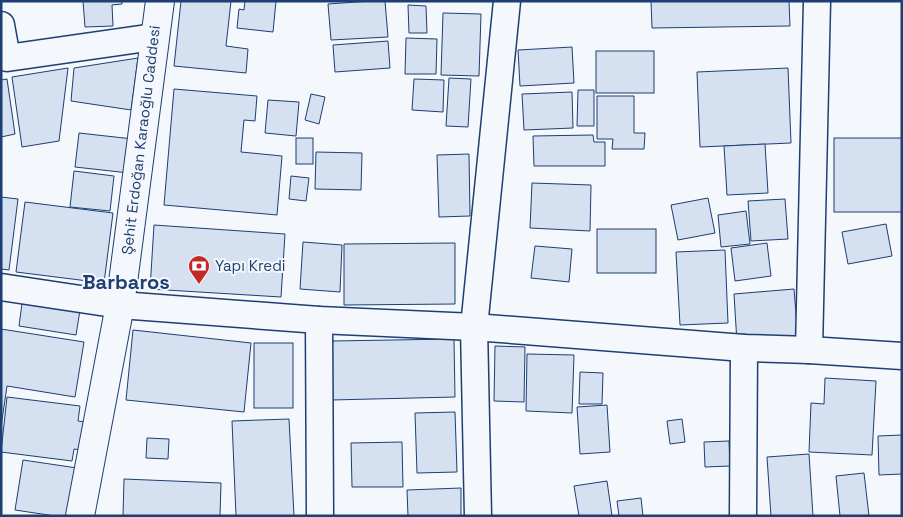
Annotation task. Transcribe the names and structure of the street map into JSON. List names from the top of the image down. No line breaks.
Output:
{"streets":{"main road":["Şehit Erdoğan Karaoğlu Caddesi"]},"districts":["Barbaros"],"places":{"bank":["Yapı Kredi"]}}
